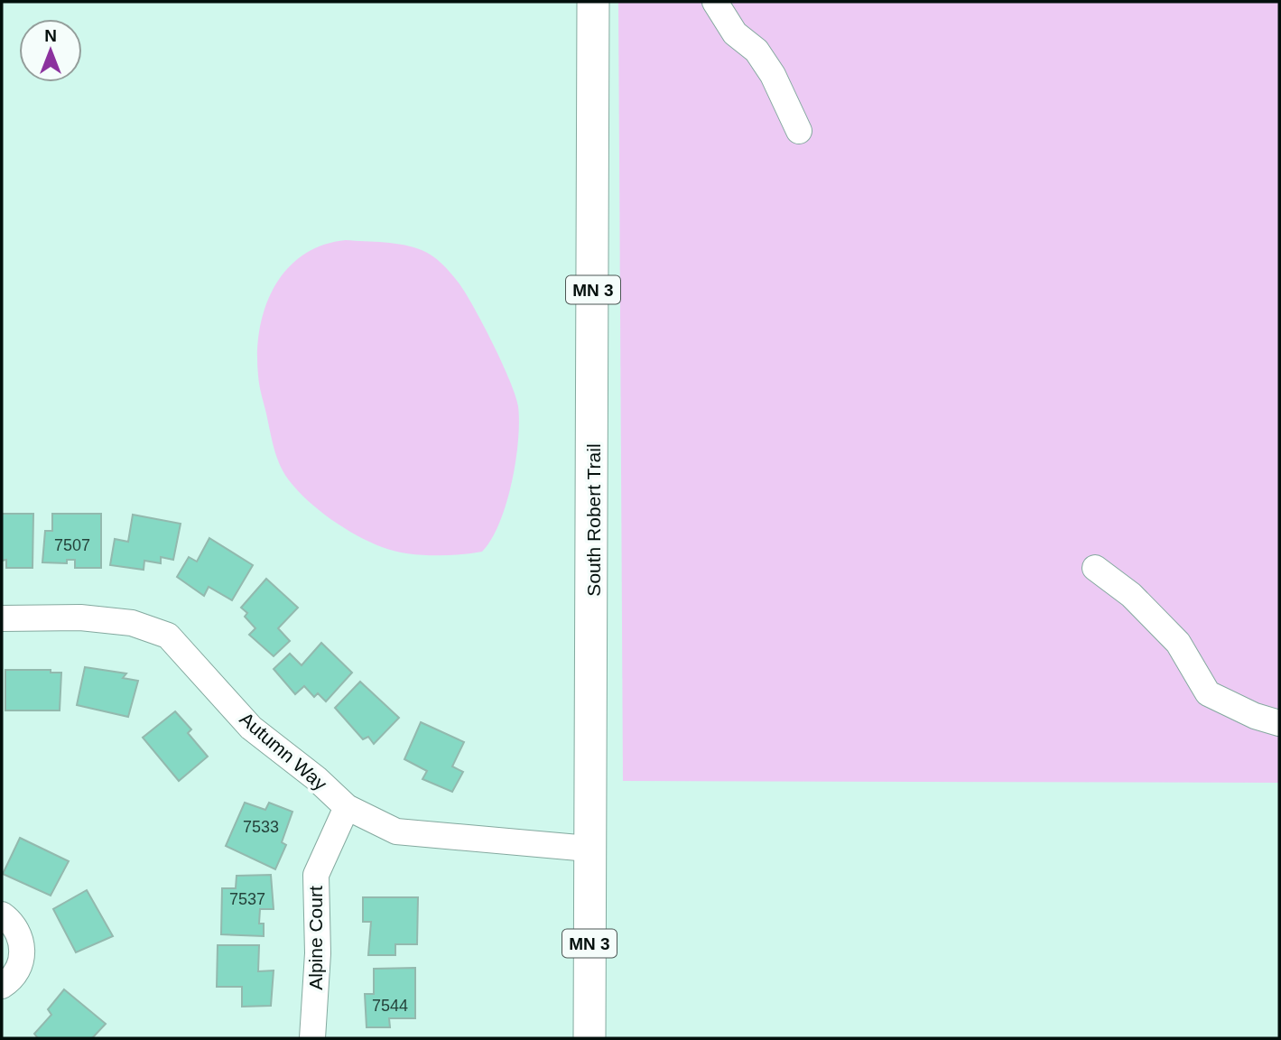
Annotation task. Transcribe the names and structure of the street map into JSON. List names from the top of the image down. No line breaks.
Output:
{"streets":{"main road":["MN 3","South Robert Trail"],"street":["Autumn Way","Alpine Court"]},"crossings":[["South Robert Trail","Autumn Way"],["Autumn Way","Alpine Court"]],"house_numbers":["7507","7533","7537","7544"],"north":"top"}
